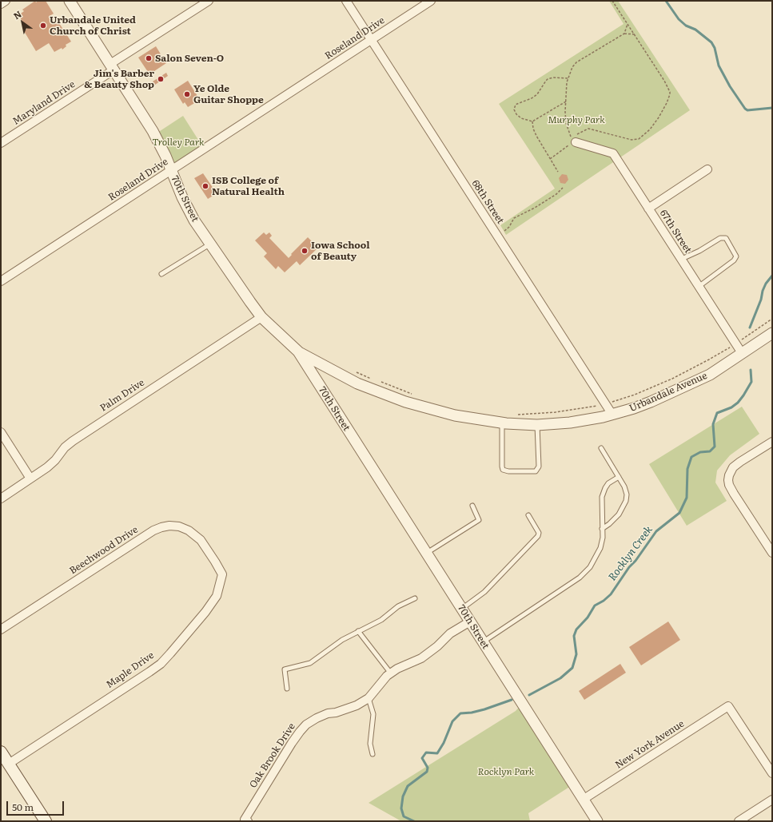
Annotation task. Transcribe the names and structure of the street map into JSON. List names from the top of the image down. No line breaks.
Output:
{"streets":{"street":["Roseland Drive","Maryland Drive","70th Street","68th Street","67th Street","Urbandale Avenue","Palm Drive","Beechwood Drive","Maple Drive","New York Avenue","Oak Brook Drive"]},"crossings":[["Roseland Drive","70th Street"],["Roseland Drive","68th Street"],["Maryland Drive","70th Street"],["70th Street","Urbandale Avenue"],["70th Street","Palm Drive"],["70th Street","New York Avenue"],["70th Street","Oak Brook Drive"],["68th Street","Urbandale Avenue"],["67th Street","Urbandale Avenue"],["Beechwood Drive","Maple Drive"]],"water":["Rocklyn Creek"],"parks":["Murphy Park","Trolley Park","Rocklyn Park"],"places":["Urbandale United Church of Christ","Salon Seven-O","Jim's Barber & Beauty Shop","Ye Olde Guitar Shoppe","ISB College of Natural Health","Iowa School of Beauty"],"scale_bar":"50 m","north":"top left"}
